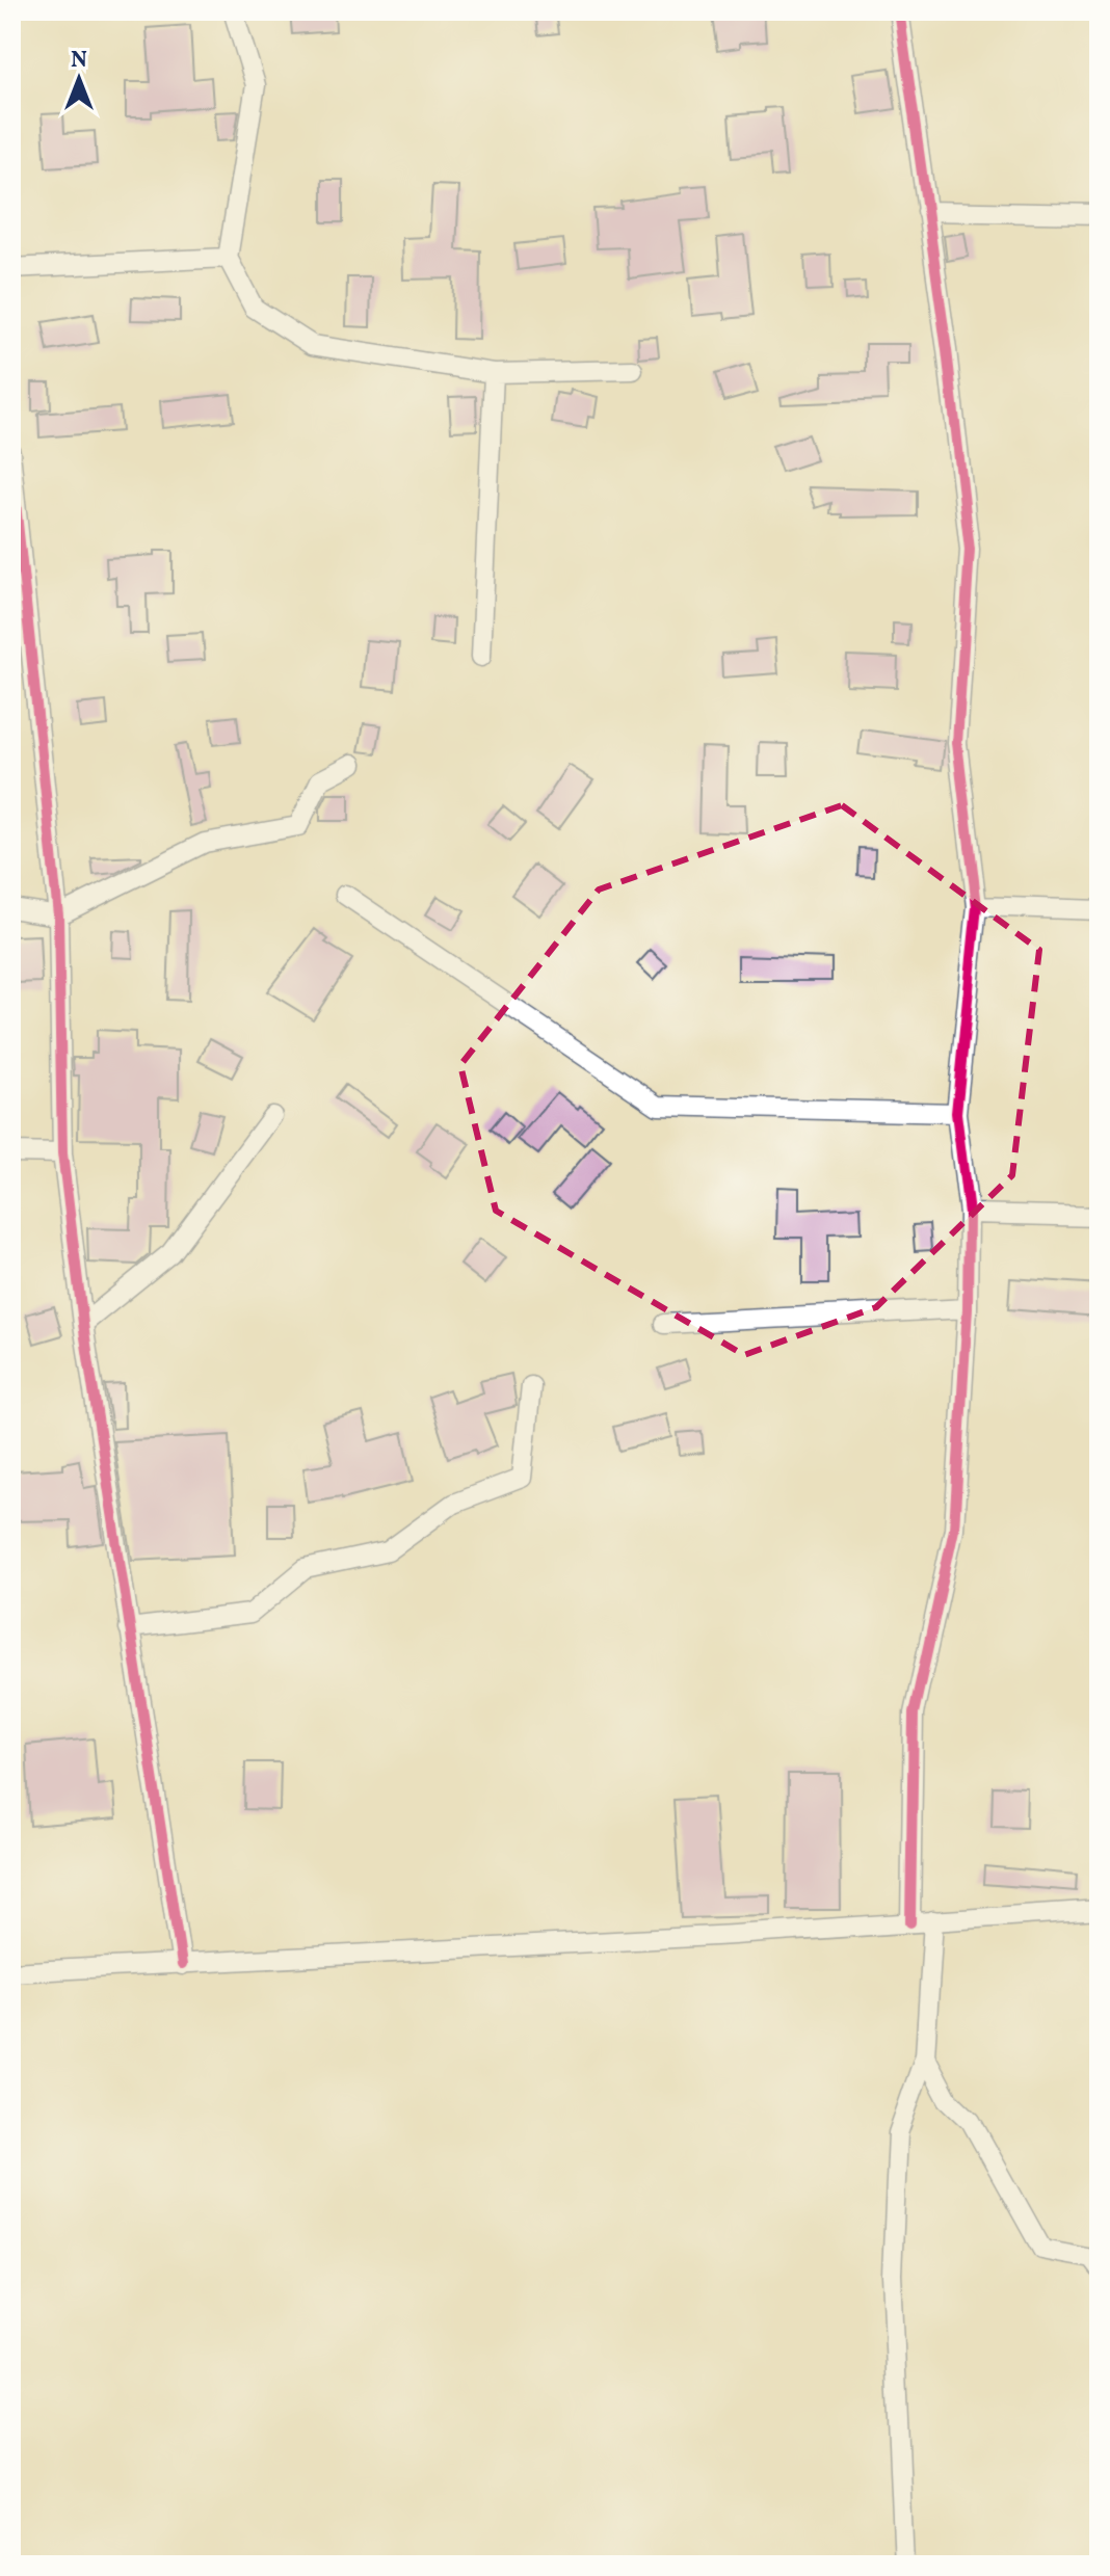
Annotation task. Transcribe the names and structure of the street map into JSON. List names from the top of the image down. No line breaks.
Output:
{"north":"top"}
